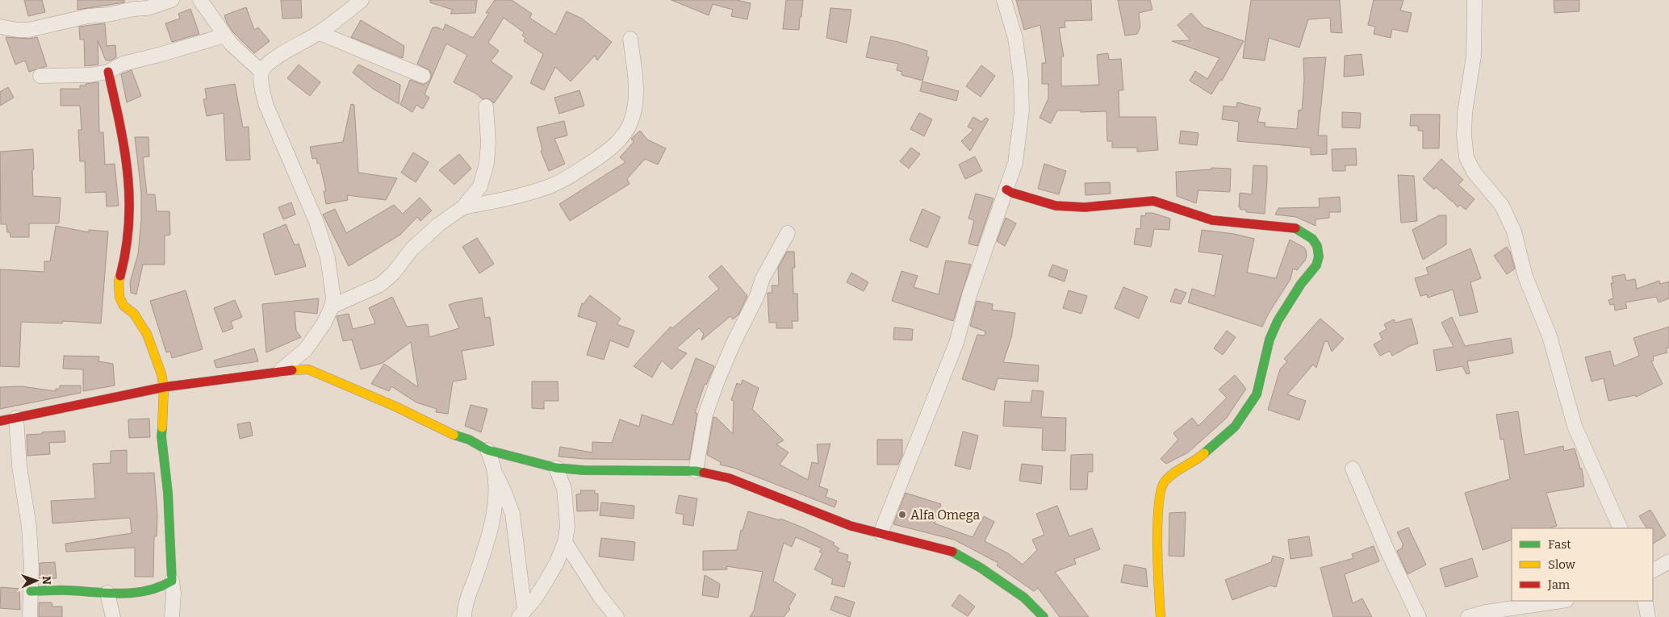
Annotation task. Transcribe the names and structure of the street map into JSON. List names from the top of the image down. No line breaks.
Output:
{"places":["Alfa Omega"],"legend":["Fast","Slow","Jam"],"north":"right"}
